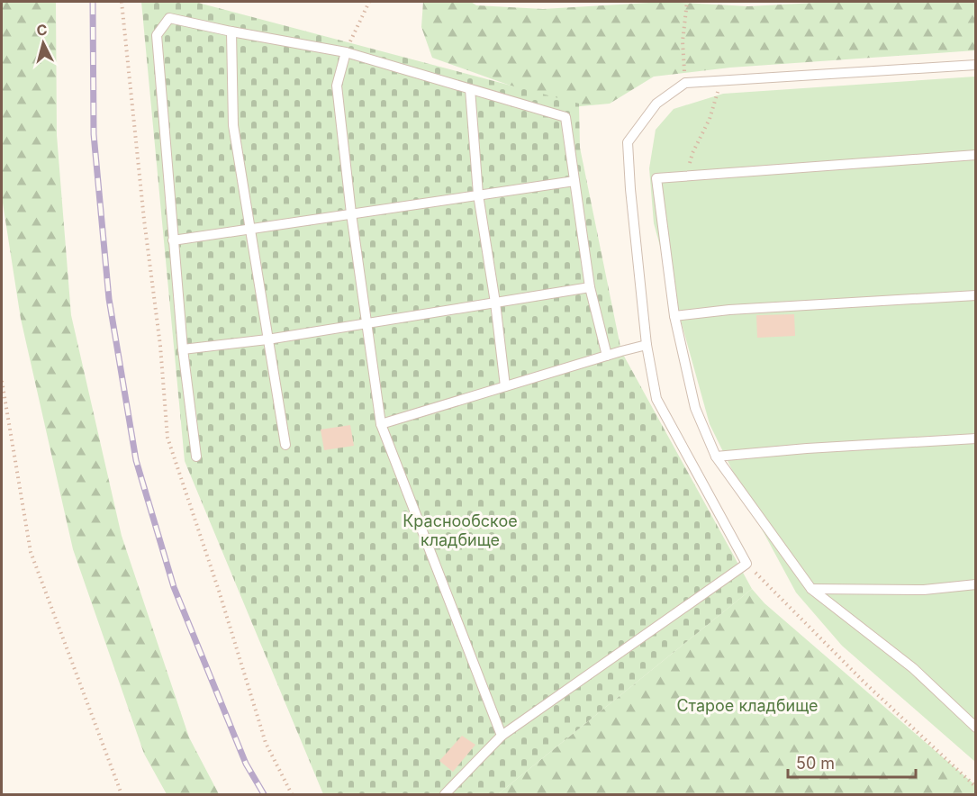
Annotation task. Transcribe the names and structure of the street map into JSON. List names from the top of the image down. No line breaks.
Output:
{"parks":["Краснообское кладбище","Старое кладбище"],"scale_bar":"50 m","north":"top"}
